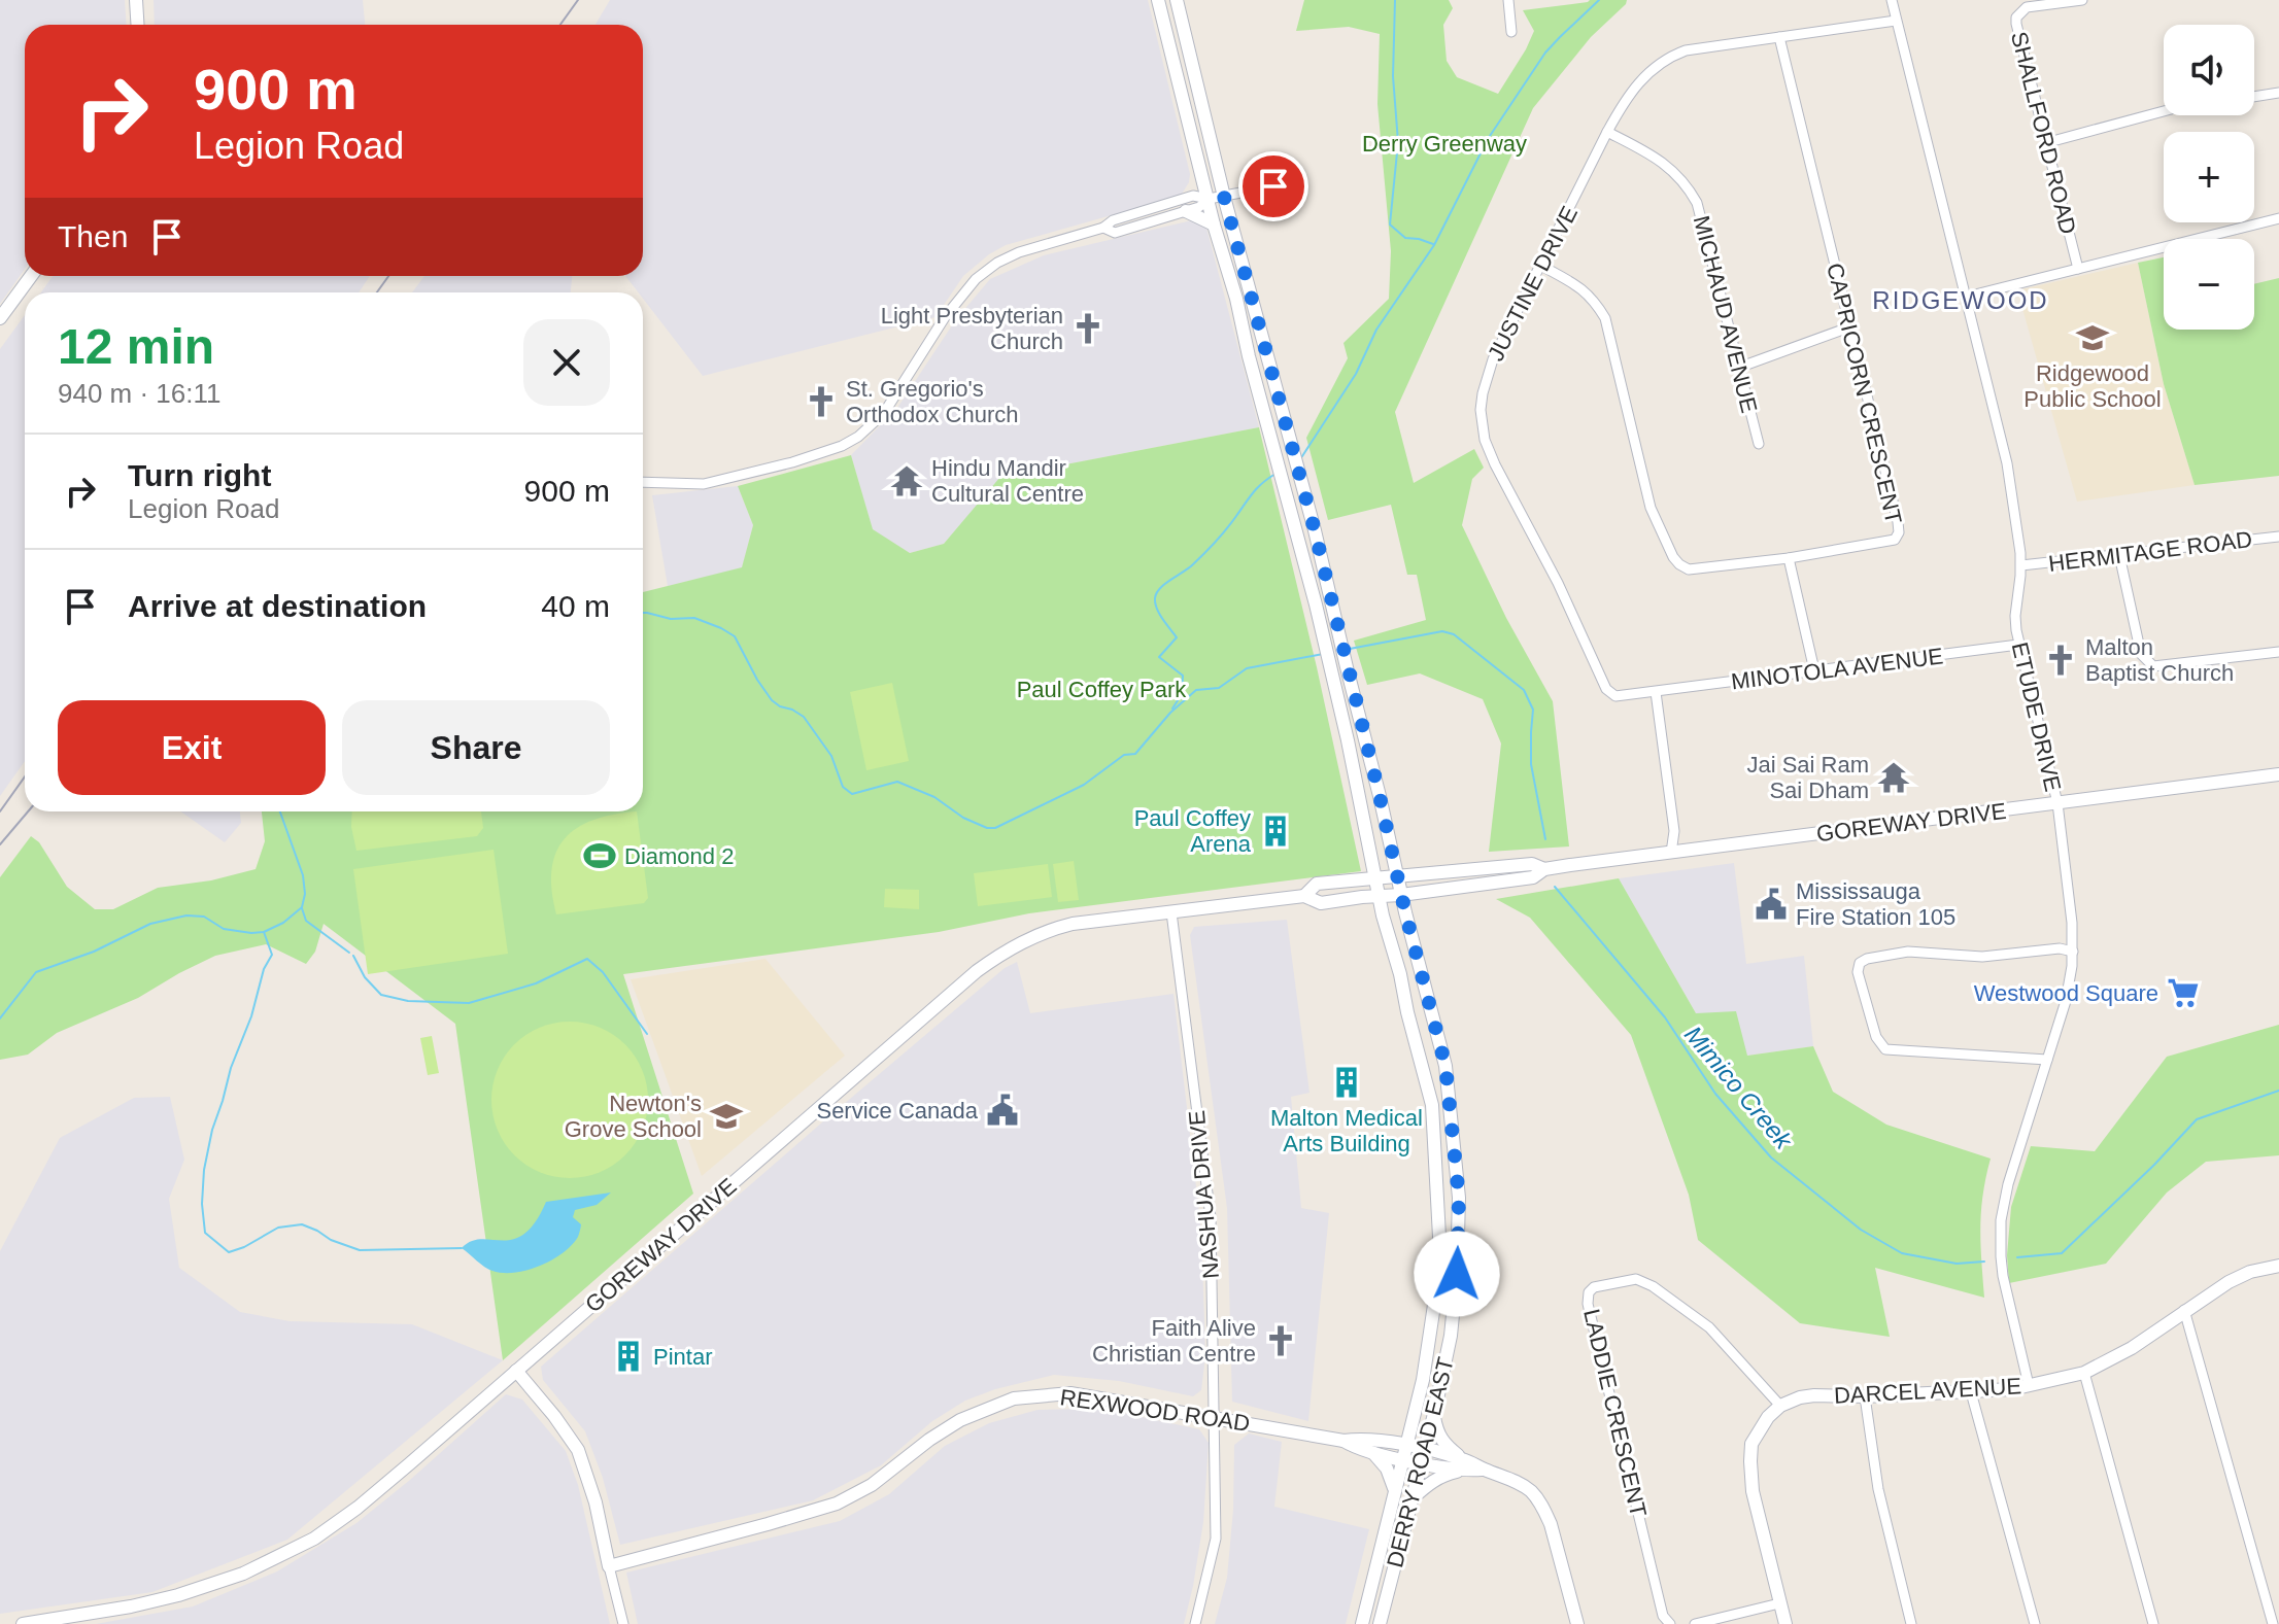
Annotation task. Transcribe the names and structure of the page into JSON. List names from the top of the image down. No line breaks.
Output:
{"streets":{"main road":["GOREWAY DRIVE","DARCEL AVENUE","REXWOOD ROAD","DERRY ROAD EAST"],"street":["SHALLFORD ROAD","JUSTINE DRIVE","MICHAUD AVENUE","CAPRICORN CRESCENT","HERMITAGE ROAD","MINOTOLA AVENUE","ETUDE DRIVE","NASHUA DRIVE","LADDIE CRESCENT"]},"crossings":[["JUSTINE DRIVE","MICHAUD AVENUE"],["JUSTINE DRIVE","CAPRICORN CRESCENT"],["JUSTINE DRIVE","MINOTOLA AVENUE"],["JUSTINE DRIVE","ETUDE DRIVE"],["HERMITAGE ROAD","ETUDE DRIVE"],["MINOTOLA AVENUE","ETUDE DRIVE"],["ETUDE DRIVE","GOREWAY DRIVE"],["ETUDE DRIVE","DARCEL AVENUE"],["GOREWAY DRIVE","NASHUA DRIVE"],["GOREWAY DRIVE","DERRY ROAD EAST"],["NASHUA DRIVE","REXWOOD ROAD"],["DARCEL AVENUE","LADDIE CRESCENT"],["REXWOOD ROAD","DERRY ROAD EAST"]],"districts":["RIDGEWOOD"],"water":["Mimico Creek"],"parks":["Derry Greenway","Paul Coffey Park"],"places":{"church":["Light Presbyterian Church","St. Gregorio's Orthodox Church","Malton Baptist Church","Faith Alive Christian Centre"],"school or university":["Ridgewood Public School","Newton's Grove School"],"temple":["Hindu Mandir Cultural Centre","Jai Sai Ram Sai Dham"],"building":["Paul Coffey Arena","Malton Medical Arts Building","Pintar"],"sports":["Diamond 2"],"public building":["Mississauga Fire Station 105","Service Canada"],"supermarket":["Westwood Square"]},"page":{"map_buttons":["+","−"],"turn":["900 m","Legion Road"],"then":"Then","heading":["12 min","940 m · 16:11"],"list":[{"name":"Turn right","note":"Legion Road","value":"900 m"},{"name":"Arrive at destination","value":"40 m"}],"buttons":["Exit","Share"]}}
